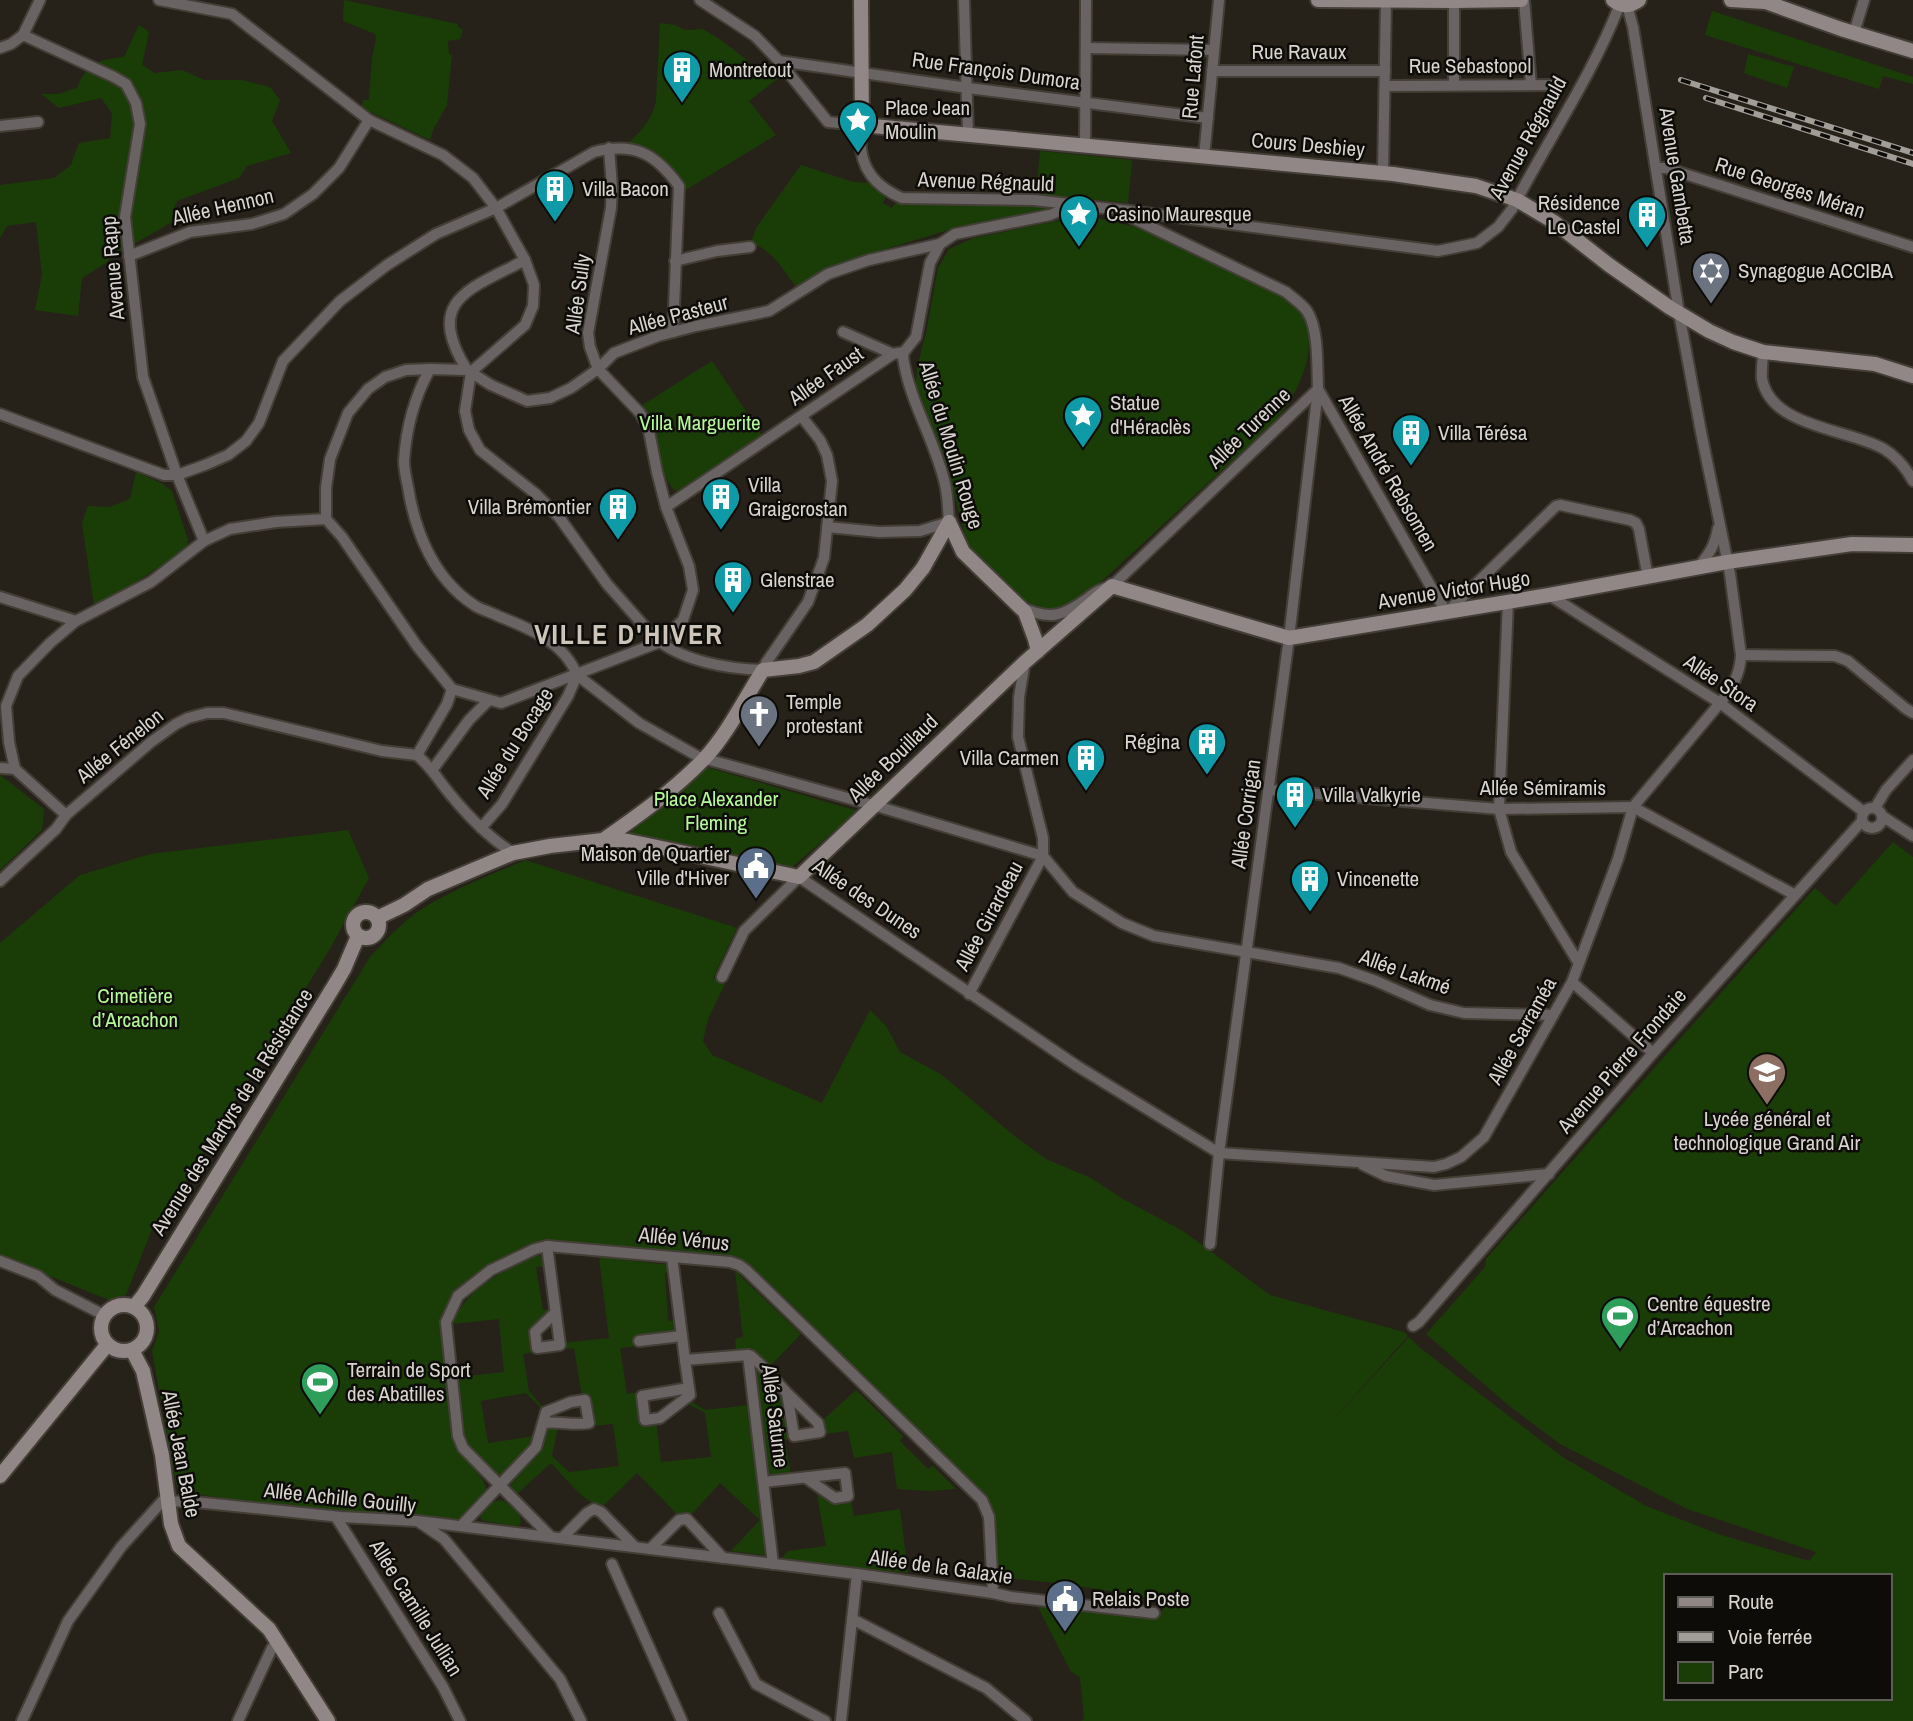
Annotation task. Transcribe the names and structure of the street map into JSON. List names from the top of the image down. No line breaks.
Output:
{"streets":{"street":["Rue Ravaux","Rue Sebastopol","Rue François Dumora","Rue Lafont","Avenue Régnauld","Cours Desbiey","Avenue Gambetta","Rue Georges Méran","Allée Hennon","Avenue Rapp","Allée Sully","Allée Pasteur","Allée Faust","Allée Turenne","Allée du Moulin Rouge","Allée André Rebsomen","Avenue Victor Hugo","Allée Stora","Allée du Bocage","Allée Fénelon","Allée Bouillaud","Allée Sémiramis","Allée Corrigan","Allée des Dunes","Allée Girardeau","Allée Lakmé","Allée Sarraméa","Avenue Pierre Frondaie","Avenue des Martyrs de la Résistance","Allée Vénus","Allée Saturne","Allée Jean Balde","Allée Achille Gouilly","Allée de la Galaxie","Allée Camille Jullian"]},"crossings":[["Rue Ravaux","Rue Lafont"],["Rue François Dumora","Rue Lafont"],["Rue François Dumora","Cours Desbiey"],["Rue Lafont","Cours Desbiey"],["Avenue Régnauld","Cours Desbiey"],["Avenue Régnauld","Avenue Gambetta"],["Avenue Régnauld","Allée Turenne"],["Cours Desbiey","Avenue Gambetta"],["Avenue Gambetta","Rue Georges Méran"],["Avenue Gambetta","Avenue Victor Hugo"],["Allée Hennon","Avenue Rapp"],["Allée Sully","Allée Pasteur"],["Allée Sully","Allée Faust"],["Allée Pasteur","Allée du Moulin Rouge"],["Allée Faust","Allée du Moulin Rouge"],["Allée Turenne","Allée André Rebsomen"],["Allée Turenne","Avenue Victor Hugo"],["Allée Turenne","Allée Bouillaud"],["Allée Turenne","Allée Corrigan"],["Allée du Moulin Rouge","Allée Bouillaud"],["Allée André Rebsomen","Avenue Victor Hugo"],["Allée André Rebsomen","Allée Corrigan"],["Avenue Victor Hugo","Allée Stora"],["Avenue Victor Hugo","Allée Bouillaud"],["Avenue Victor Hugo","Allée Corrigan"],["Avenue Victor Hugo","Allée Sarraméa"],["Allée Stora","Avenue Pierre Frondaie"],["Allée Bouillaud","Allée des Dunes"],["Allée Sémiramis","Allée Corrigan"],["Allée Sémiramis","Allée Sarraméa"],["Allée Sémiramis","Avenue Pierre Frondaie"],["Allée Corrigan","Allée des Dunes"],["Allée Corrigan","Allée Lakmé"],["Allée Corrigan","Allée Sarraméa"],["Allée des Dunes","Allée Girardeau"],["Allée des Dunes","Allée Sarraméa"],["Allée des Dunes","Avenue des Martyrs de la Résistance"],["Allée Girardeau","Allée Lakmé"],["Allée Lakmé","Allée Sarraméa"],["Avenue des Martyrs de la Résistance","Allée Jean Balde"],["Allée Vénus","Allée de la Galaxie"],["Allée Saturne","Allée de la Galaxie"],["Allée Jean Balde","Allée Achille Gouilly"],["Allée Achille Gouilly","Allée de la Galaxie"],["Allée Achille Gouilly","Allée Camille Jullian"]],"districts":["VILLE D'HIVER"],"parks":["Villa Marguerite","Place Alexander Fleming","Cimetière d’Arcachon"],"places":{"building":["Montretout","Villa Bacon","Résidence Le Castel","Villa Térésa","Villa Graigcrostan","Villa Brémontier","Glenstrae","Régina","Villa Carmen","Villa Valkyrie","Vincenette"],"place":["Place Jean Moulin","Casino Mauresque","Statue d'Héraclès"],"synagogue":["Synagogue ACCIBA"],"church":["Temple protestant"],"public building":["Maison de Quartier Ville d'Hiver","Relais Poste"],"school or university":["Lycée général et technologique Grand Air"],"sports":["Centre équestre d’Arcachon","Terrain de Sport des Abatilles"]},"legend":["Route","Voie ferrée","Parc"]}
